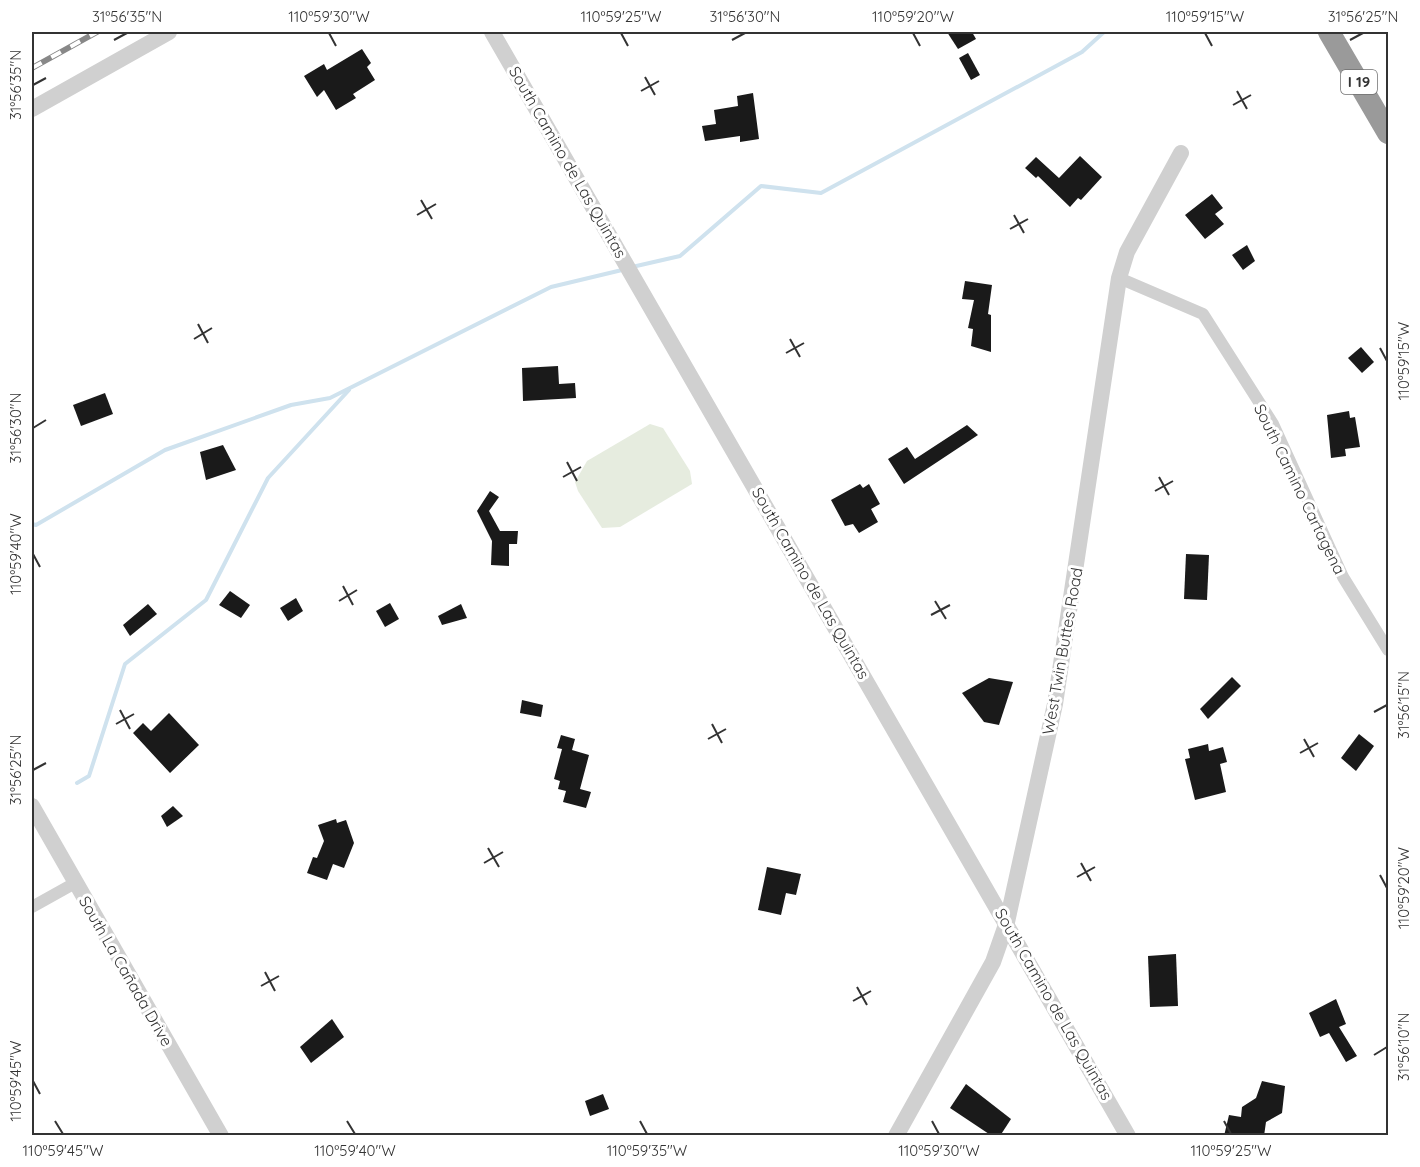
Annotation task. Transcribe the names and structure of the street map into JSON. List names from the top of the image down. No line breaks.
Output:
{"streets":{"highway":["I 19"],"street":["South Camino de Las Quintas","South Camino Cartagena","West Twin Buttes Road","South La Cañada Drive"]},"crossings":[["South Camino de Las Quintas","West Twin Buttes Road"],["South Camino Cartagena","West Twin Buttes Road"]],"coordinates":["31°56'35\"N","110°59'30\"W","110°59'25\"W","31°56'30\"N","110°59'20\"W","110°59'15\"W","31°56'25\"N","110°59'40\"W","31°56'15\"N","31°56'10\"N","110°59'45\"W","110°59'35\"W"]}
